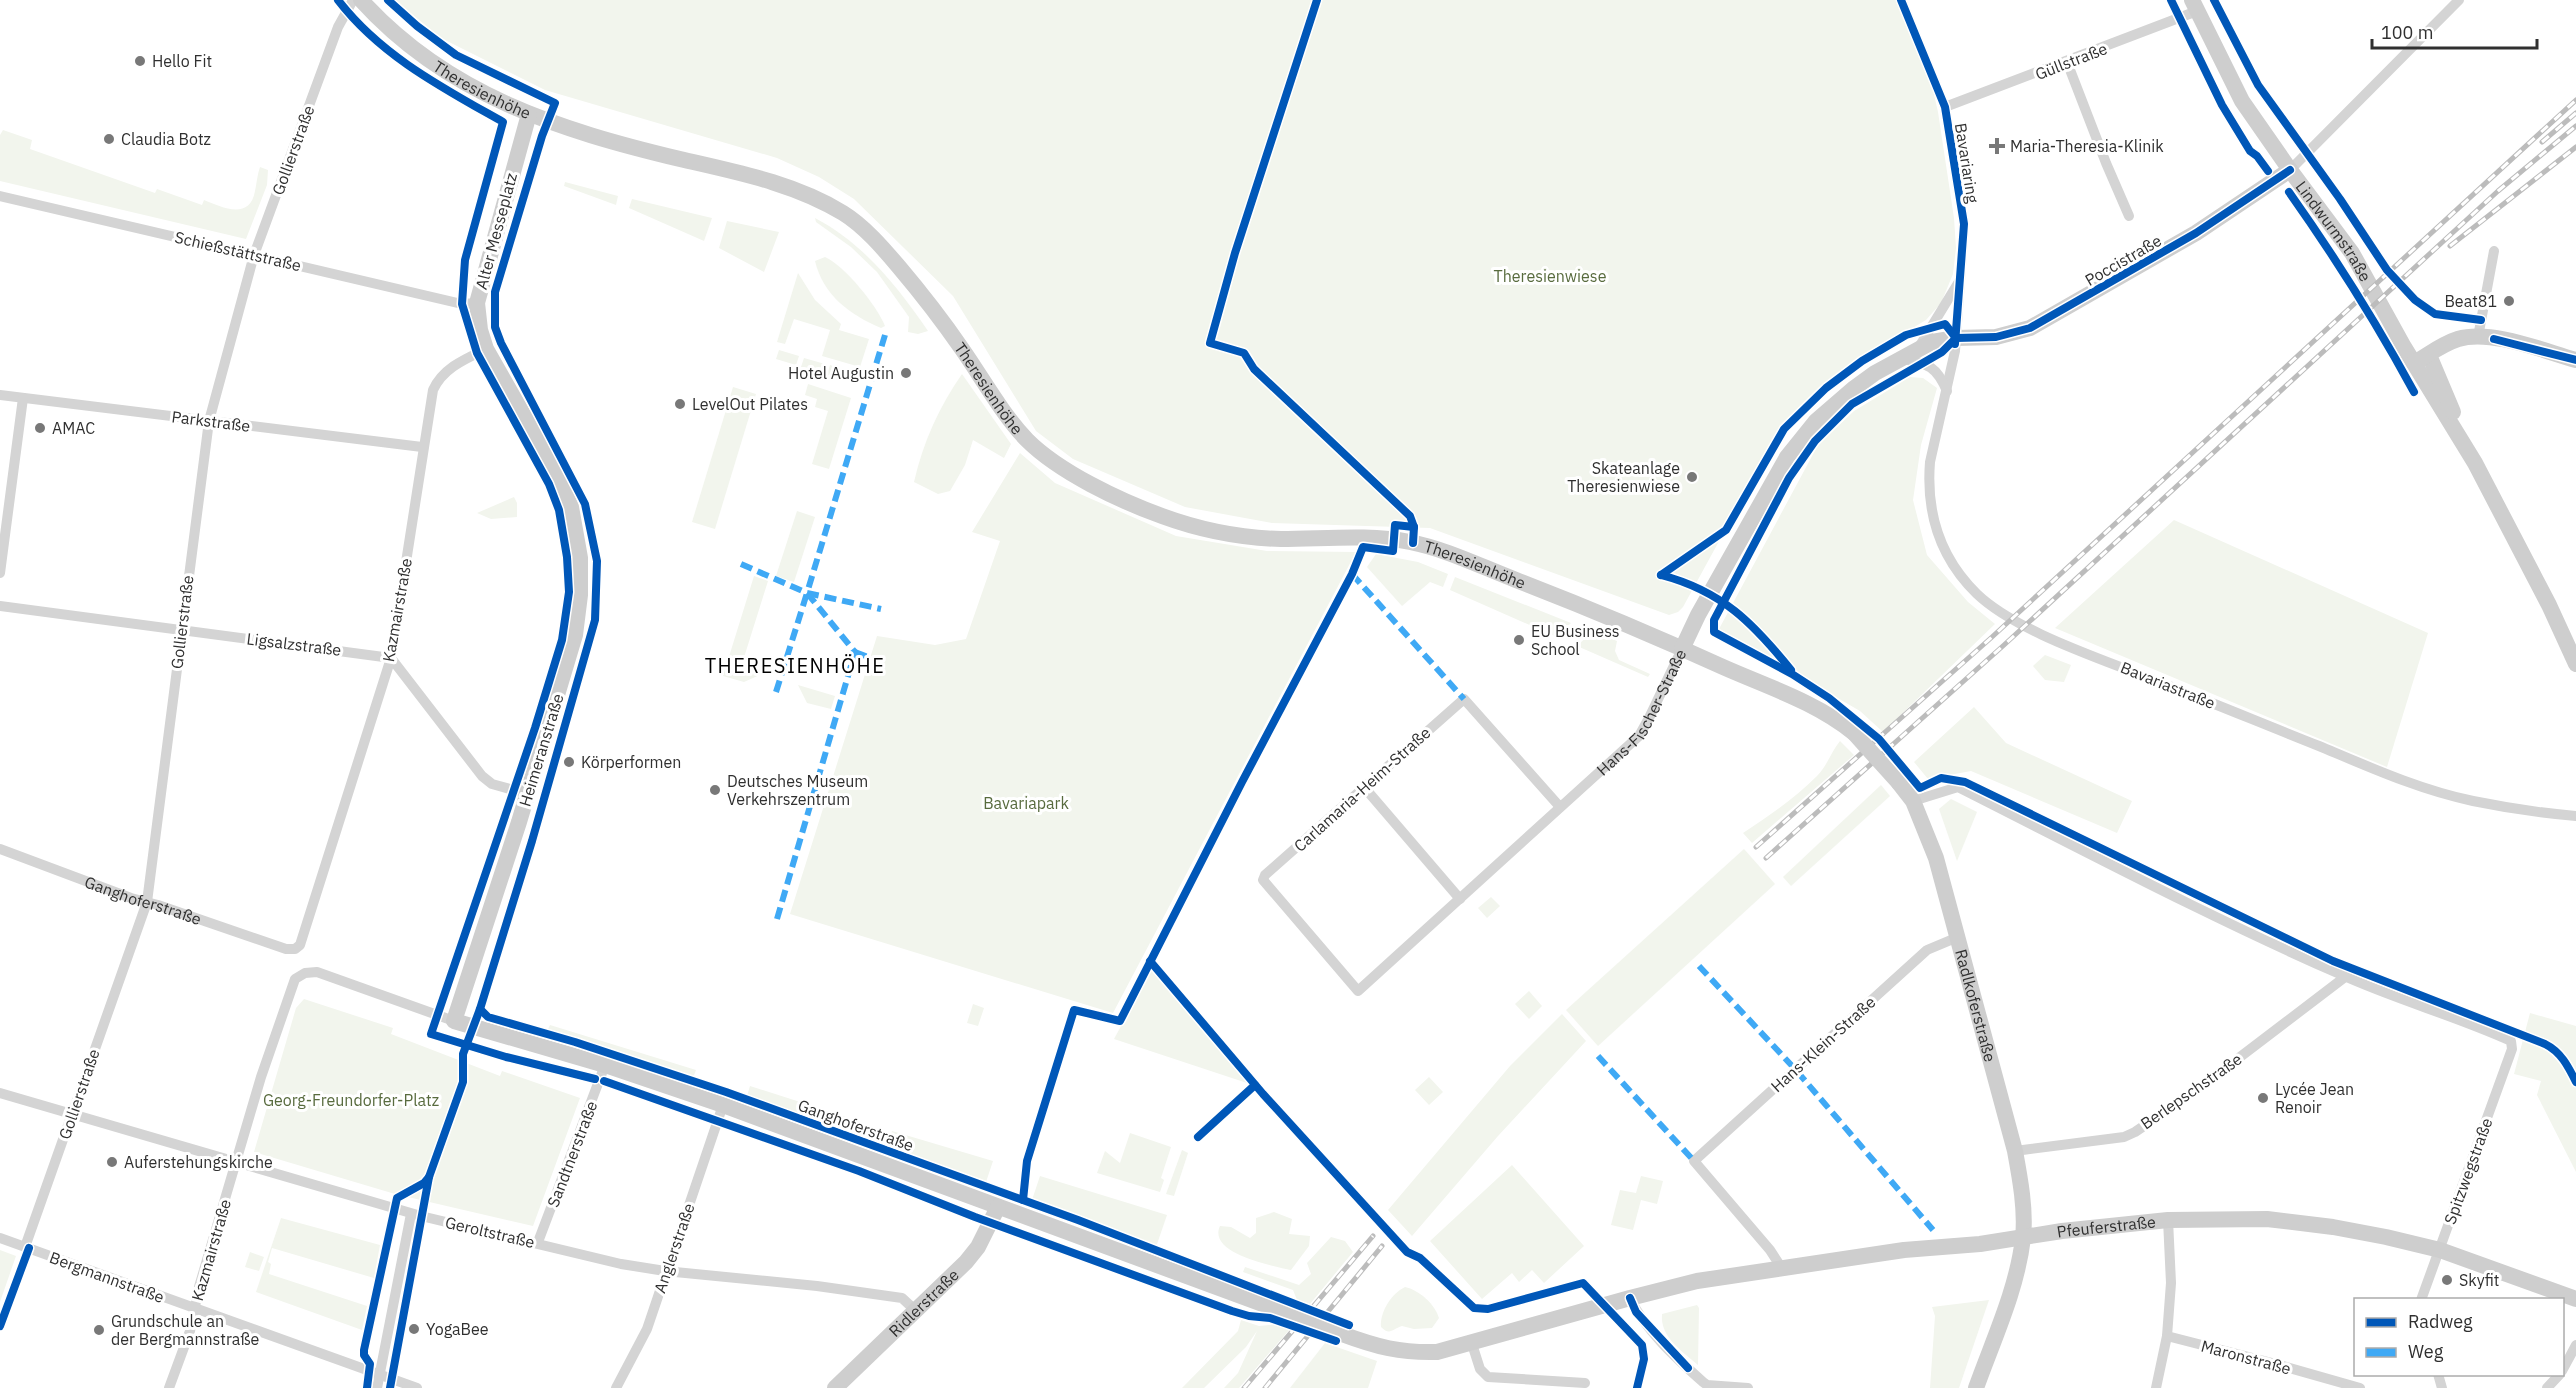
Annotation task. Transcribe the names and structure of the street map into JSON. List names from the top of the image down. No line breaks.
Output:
{"streets":{"main road":["Theresienhöhe","Alter Messeplatz","Lindwurmstraße","Poccistraße","Hans-Fischer-Straße","Heimeranstraße","Ganghoferstraße","Radlkoferstraße","Pfeuferstraße","Ridlerstraße"],"street":["Güllstraße","Gollierstraße","Bavariaring","Schießstättstraße","Parkstraße","Kazmairstraße","Ligsalzstraße","Bavariastraße","Carlamaria-Heim-Straße","Hans-Klein-Straße","Berlepschstraße","Sandtnerstraße","Spitzwegstraße","Geroltstraße","Anglerstraße","Bergmannstraße","Maronstraße"]},"crossings":[["Güllstraße","Bavariaring"],["Güllstraße","Lindwurmstraße"],["Theresienhöhe","Alter Messeplatz"],["Theresienhöhe","Hans-Fischer-Straße"],["Theresienhöhe","Radlkoferstraße"],["Gollierstraße","Schießstättstraße"],["Gollierstraße","Parkstraße"],["Gollierstraße","Ligsalzstraße"],["Gollierstraße","Ganghoferstraße"],["Gollierstraße","Geroltstraße"],["Gollierstraße","Bergmannstraße"],["Bavariaring","Poccistraße"],["Bavariaring","Bavariastraße"],["Bavariaring","Hans-Fischer-Straße"],["Alter Messeplatz","Schießstättstraße"],["Alter Messeplatz","Kazmairstraße"],["Alter Messeplatz","Heimeranstraße"],["Lindwurmstraße","Poccistraße"],["Poccistraße","Bavariastraße"],["Poccistraße","Hans-Fischer-Straße"],["Parkstraße","Kazmairstraße"],["Kazmairstraße","Ligsalzstraße"],["Kazmairstraße","Heimeranstraße"],["Kazmairstraße","Ganghoferstraße"],["Kazmairstraße","Geroltstraße"],["Kazmairstraße","Bergmannstraße"],["Bavariastraße","Hans-Fischer-Straße"],["Hans-Fischer-Straße","Carlamaria-Heim-Straße"],["Hans-Fischer-Straße","Radlkoferstraße"],["Heimeranstraße","Ganghoferstraße"],["Ganghoferstraße","Sandtnerstraße"],["Ganghoferstraße","Pfeuferstraße"],["Ganghoferstraße","Anglerstraße"],["Ganghoferstraße","Ridlerstraße"],["Radlkoferstraße","Hans-Klein-Straße"],["Radlkoferstraße","Berlepschstraße"],["Radlkoferstraße","Pfeuferstraße"],["Hans-Klein-Straße","Pfeuferstraße"],["Berlepschstraße","Spitzwegstraße"],["Sandtnerstraße","Geroltstraße"],["Spitzwegstraße","Pfeuferstraße"],["Geroltstraße","Anglerstraße"],["Geroltstraße","Ridlerstraße"]],"districts":["THERESIENHÖHE"],"parks":["Theresienwiese","Bavariapark","Georg-Freundorfer-Platz"],"places":{"other":["Hello Fit","Claudia Botz","Beat81","Hotel Augustin","LevelOut Pilates","AMAC","Skateanlage Theresienwiese","EU Business School","Körperformen","Deutsches Museum Verkehrszentrum","Lycée Jean Renoir","Auferstehungskirche","Skyfit","YogaBee","Grundschule an der Bergmannstraße"],"health":["Maria-Theresia-Klinik"]},"legend":["Radweg","Weg"],"scale_bar":"100 m"}
